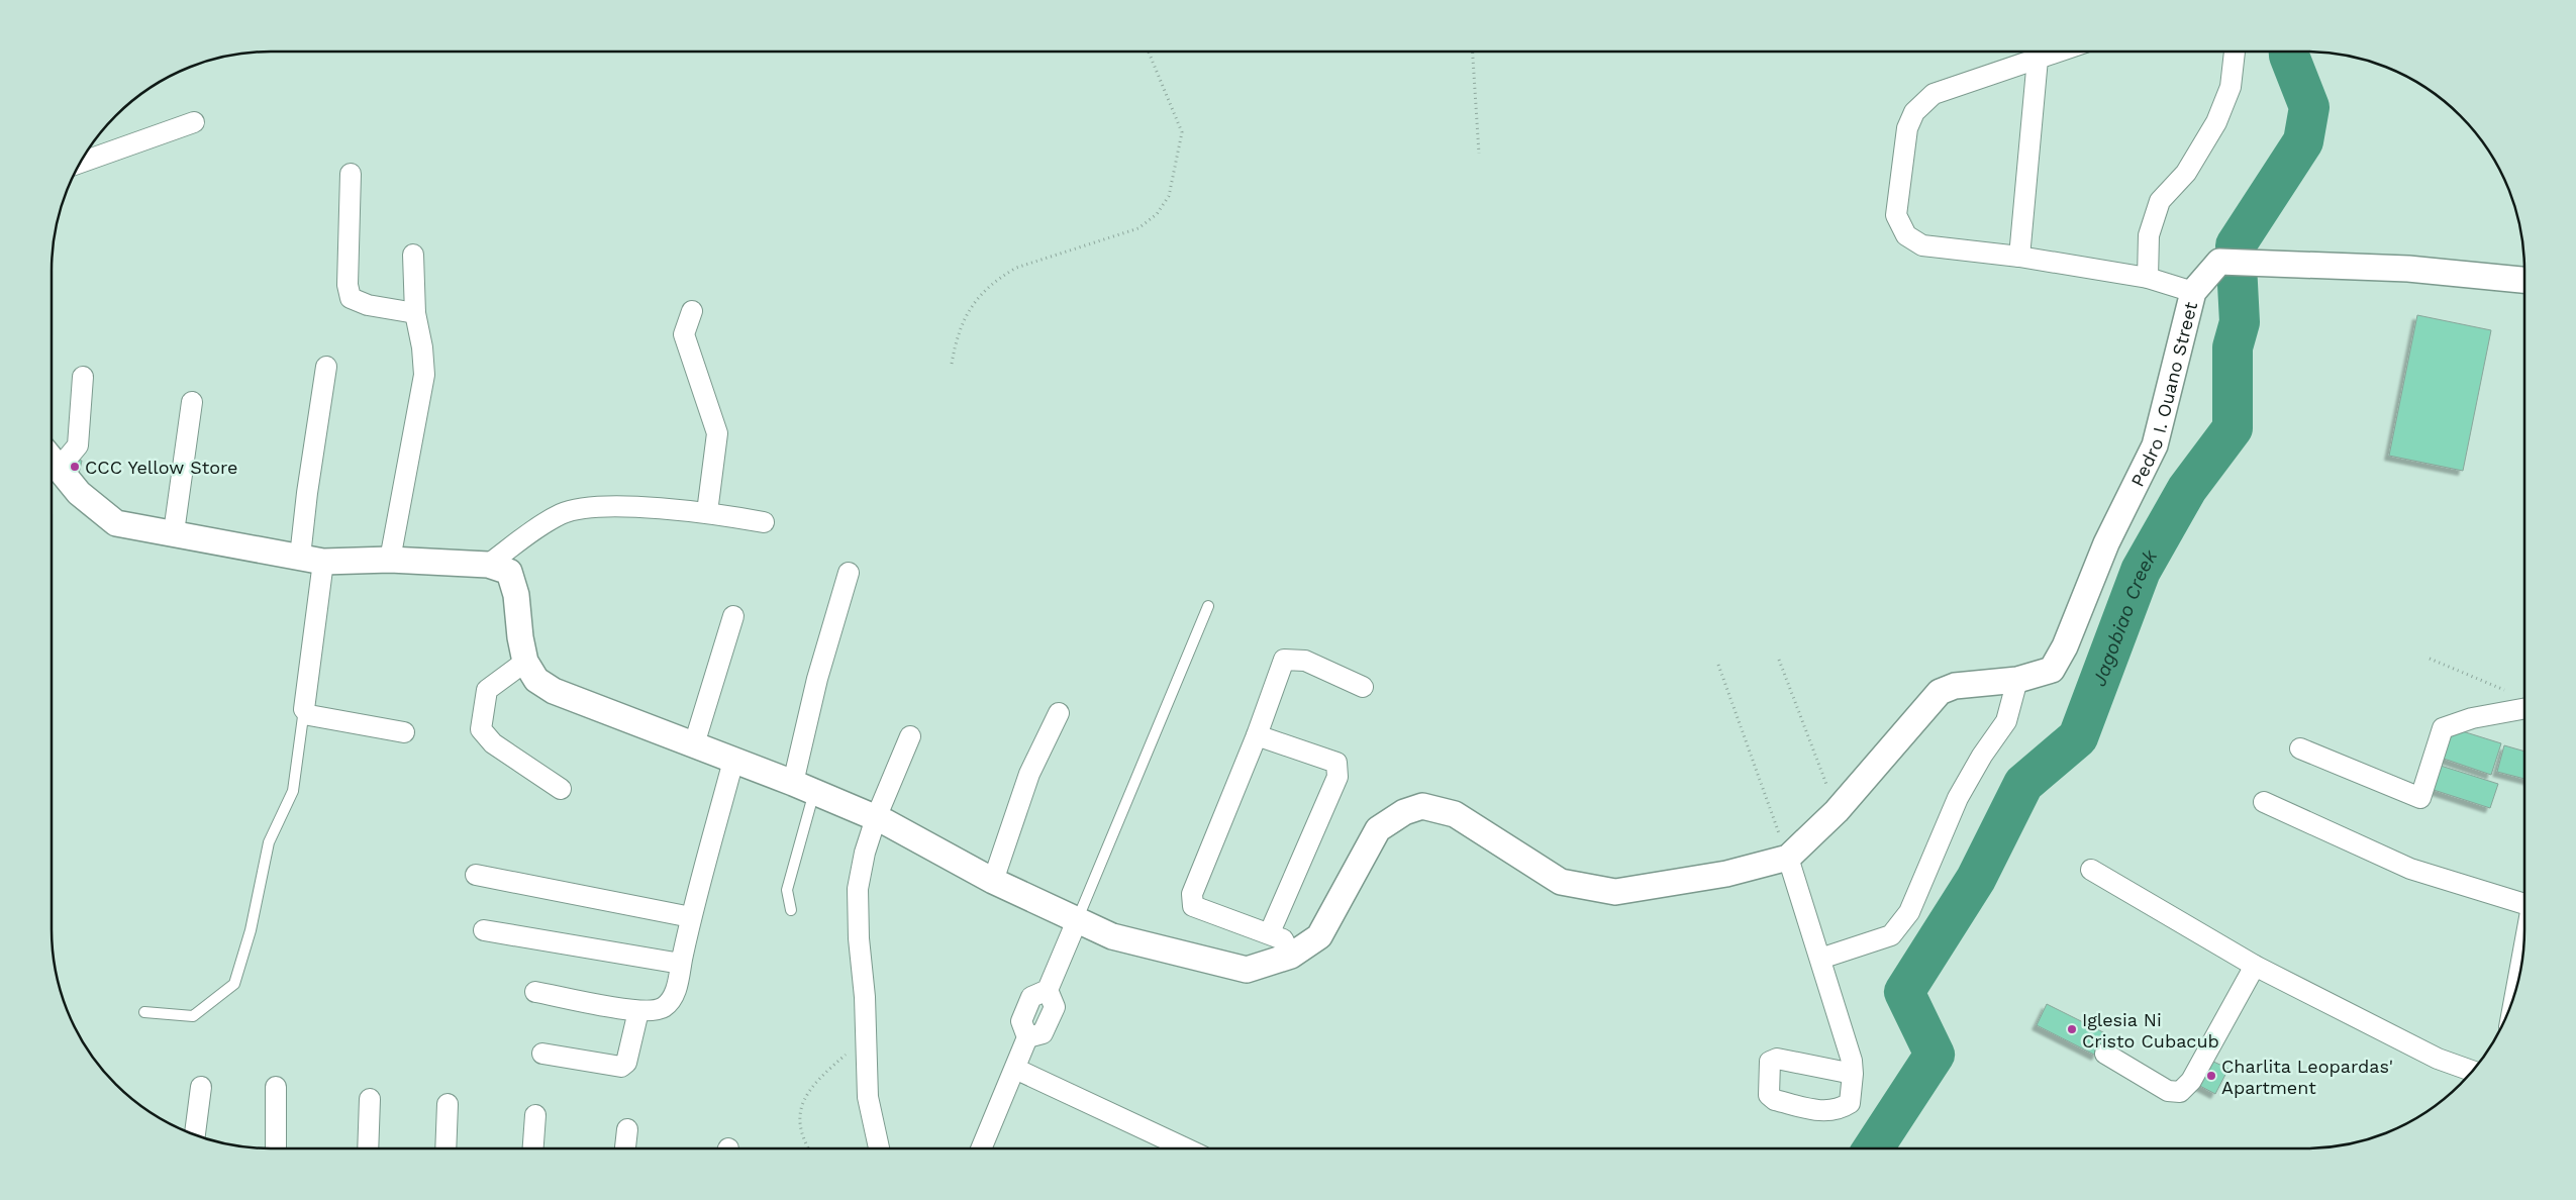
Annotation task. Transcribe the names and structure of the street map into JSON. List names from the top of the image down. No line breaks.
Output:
{"streets":{"street":["Pedro I. Ouano Street"]},"water":["Jagobiao Creek"],"places":["CCC Yellow Store","Iglesia Ni Cristo Cubacub","Charlita Leopardas' Apartment"]}
